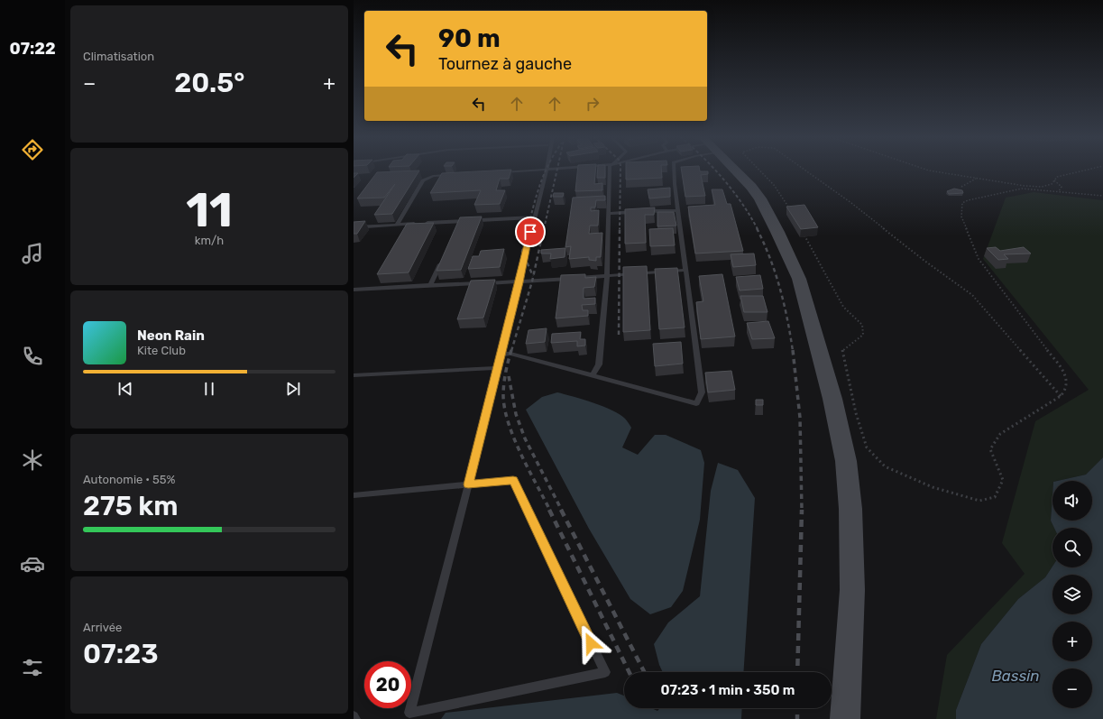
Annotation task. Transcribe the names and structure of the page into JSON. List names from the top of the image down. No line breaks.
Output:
{"water":["Bassin"],"page":{"tabs":"07:22","tile":["Climatisation",["11","km/h"],["Autonomie · 55%","275 km"],["Arrivée","07:23"]],"turn":["90 m","Tournez à gauche"],"heat":["−","20.5°","+"],"song":["Neon Rain","Kite Club"],"map_buttons":["+","−"],"limit":"20","trip":"07:23 · 1 min · 350 m"}}
